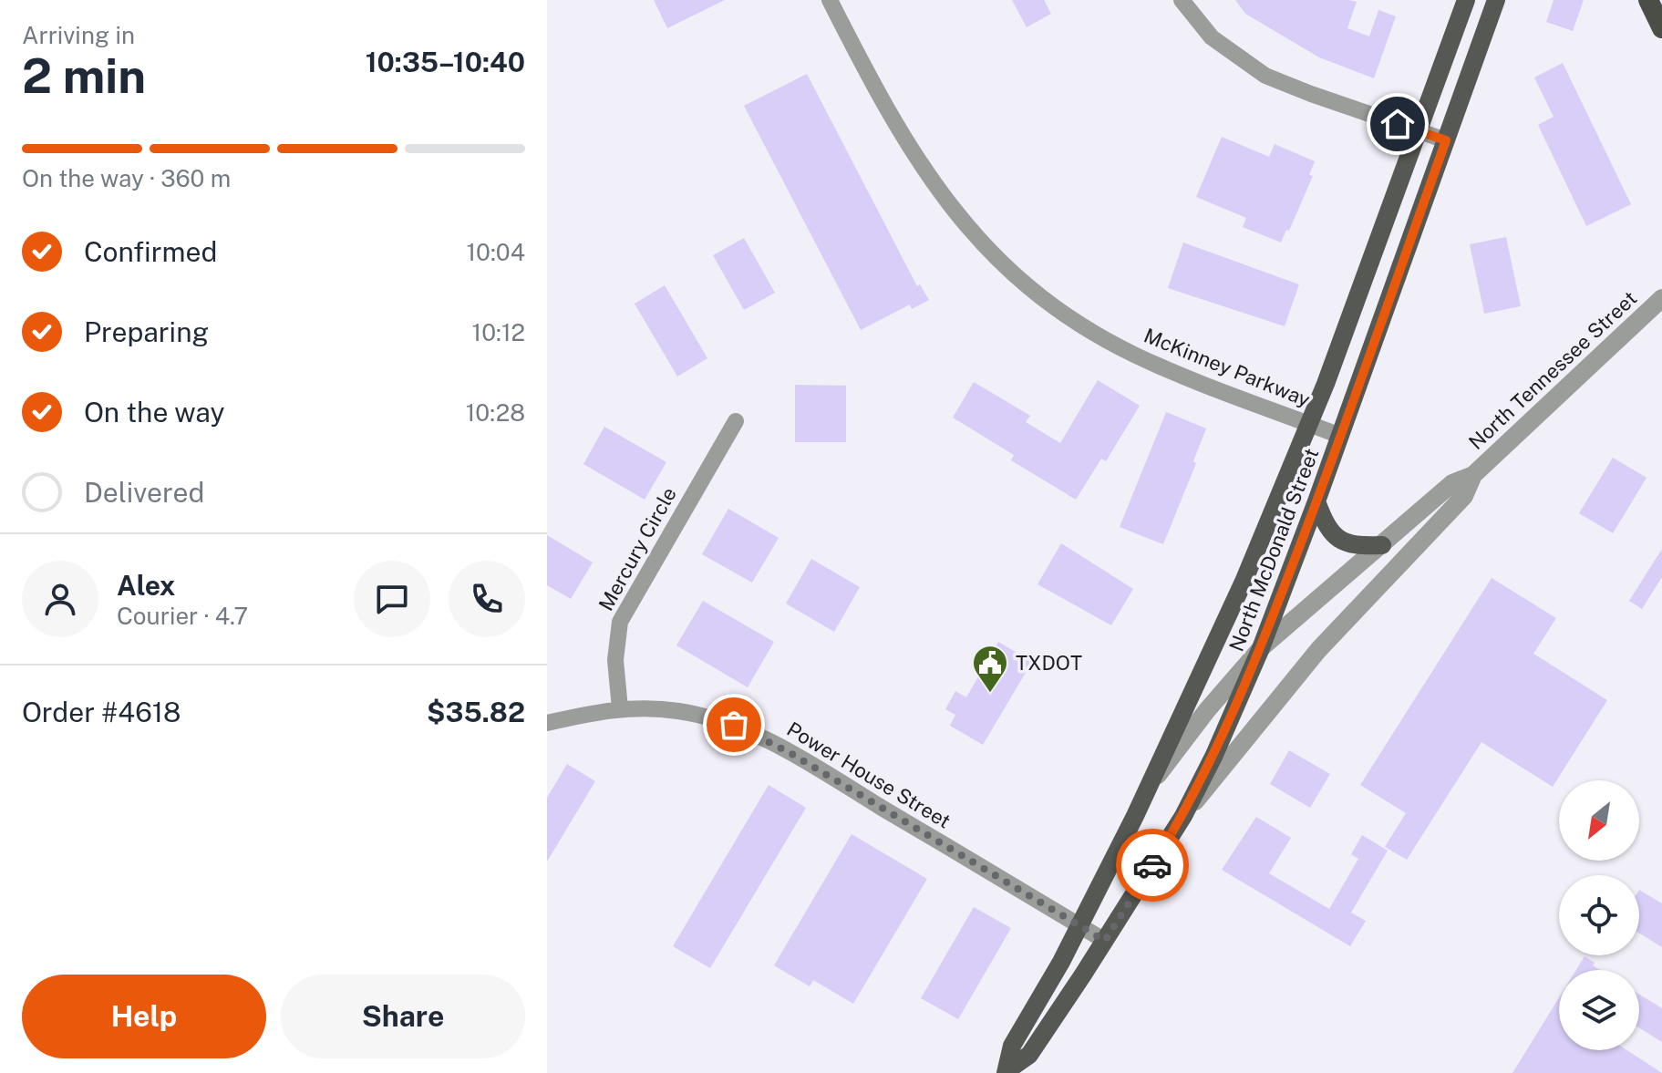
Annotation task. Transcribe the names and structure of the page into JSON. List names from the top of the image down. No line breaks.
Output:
{"streets":{"main road":["North McDonald Street"],"street":["McKinney Parkway","North Tennessee Street","Mercury Circle","Power House Street"]},"crossings":[["McKinney Parkway","North McDonald Street"],["Mercury Circle","Power House Street"],["North McDonald Street","Power House Street"]],"places":{"public building":["TXDOT"]},"north":"bottom left","page":{"heading":["2 min","Arriving in","10:35–10:40"],"panel":["Alex","Courier · 4.7","Order #4618","$35.82"],"bar":"On the way · 360 m","list":[["Confirmed","10:04"],["Preparing","10:12"],["On the way","10:28"],"Delivered"],"buttons":["Help","Share"]}}
